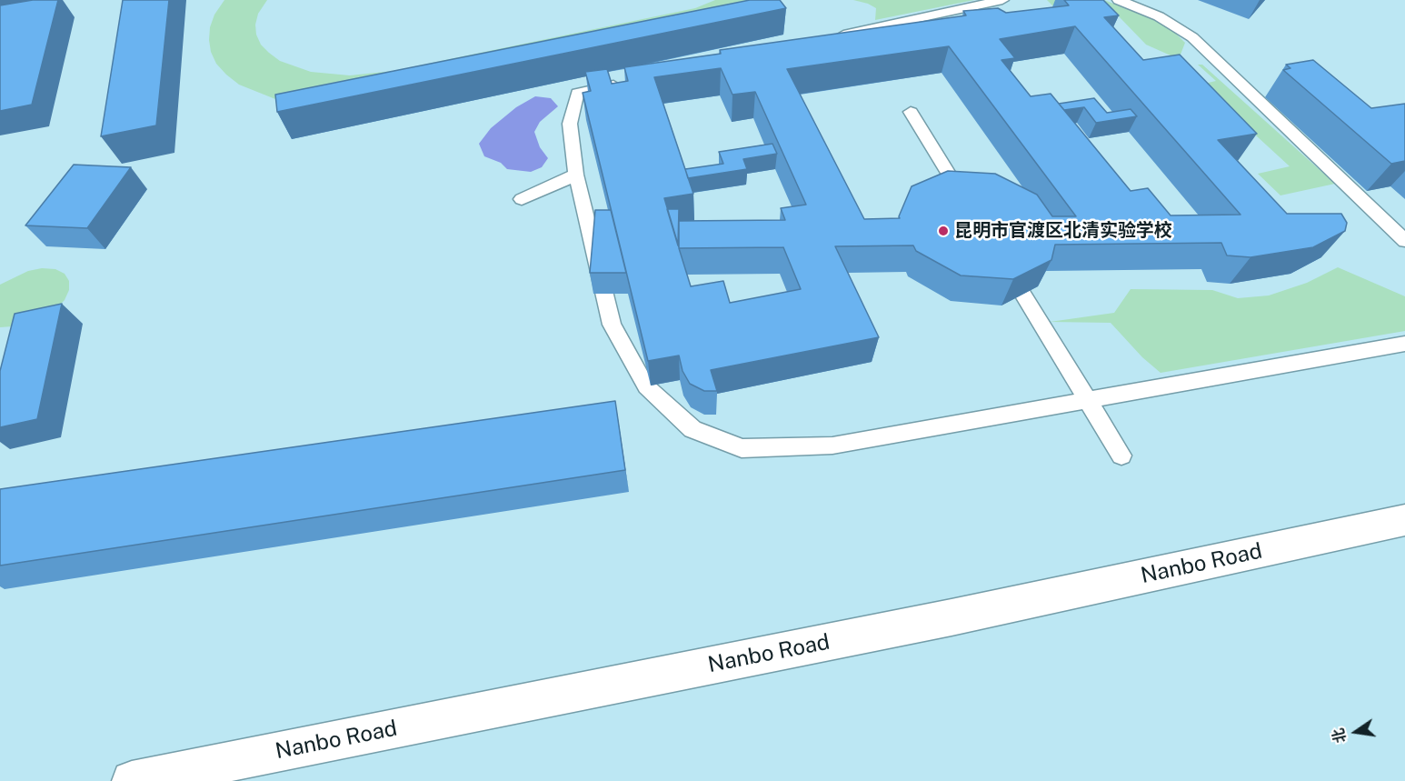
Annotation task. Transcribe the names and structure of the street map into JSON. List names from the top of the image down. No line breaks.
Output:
{"streets":{"street":["Nanbo Road"]},"places":["昆明市官渡区北清实验学校"],"north":"left"}
